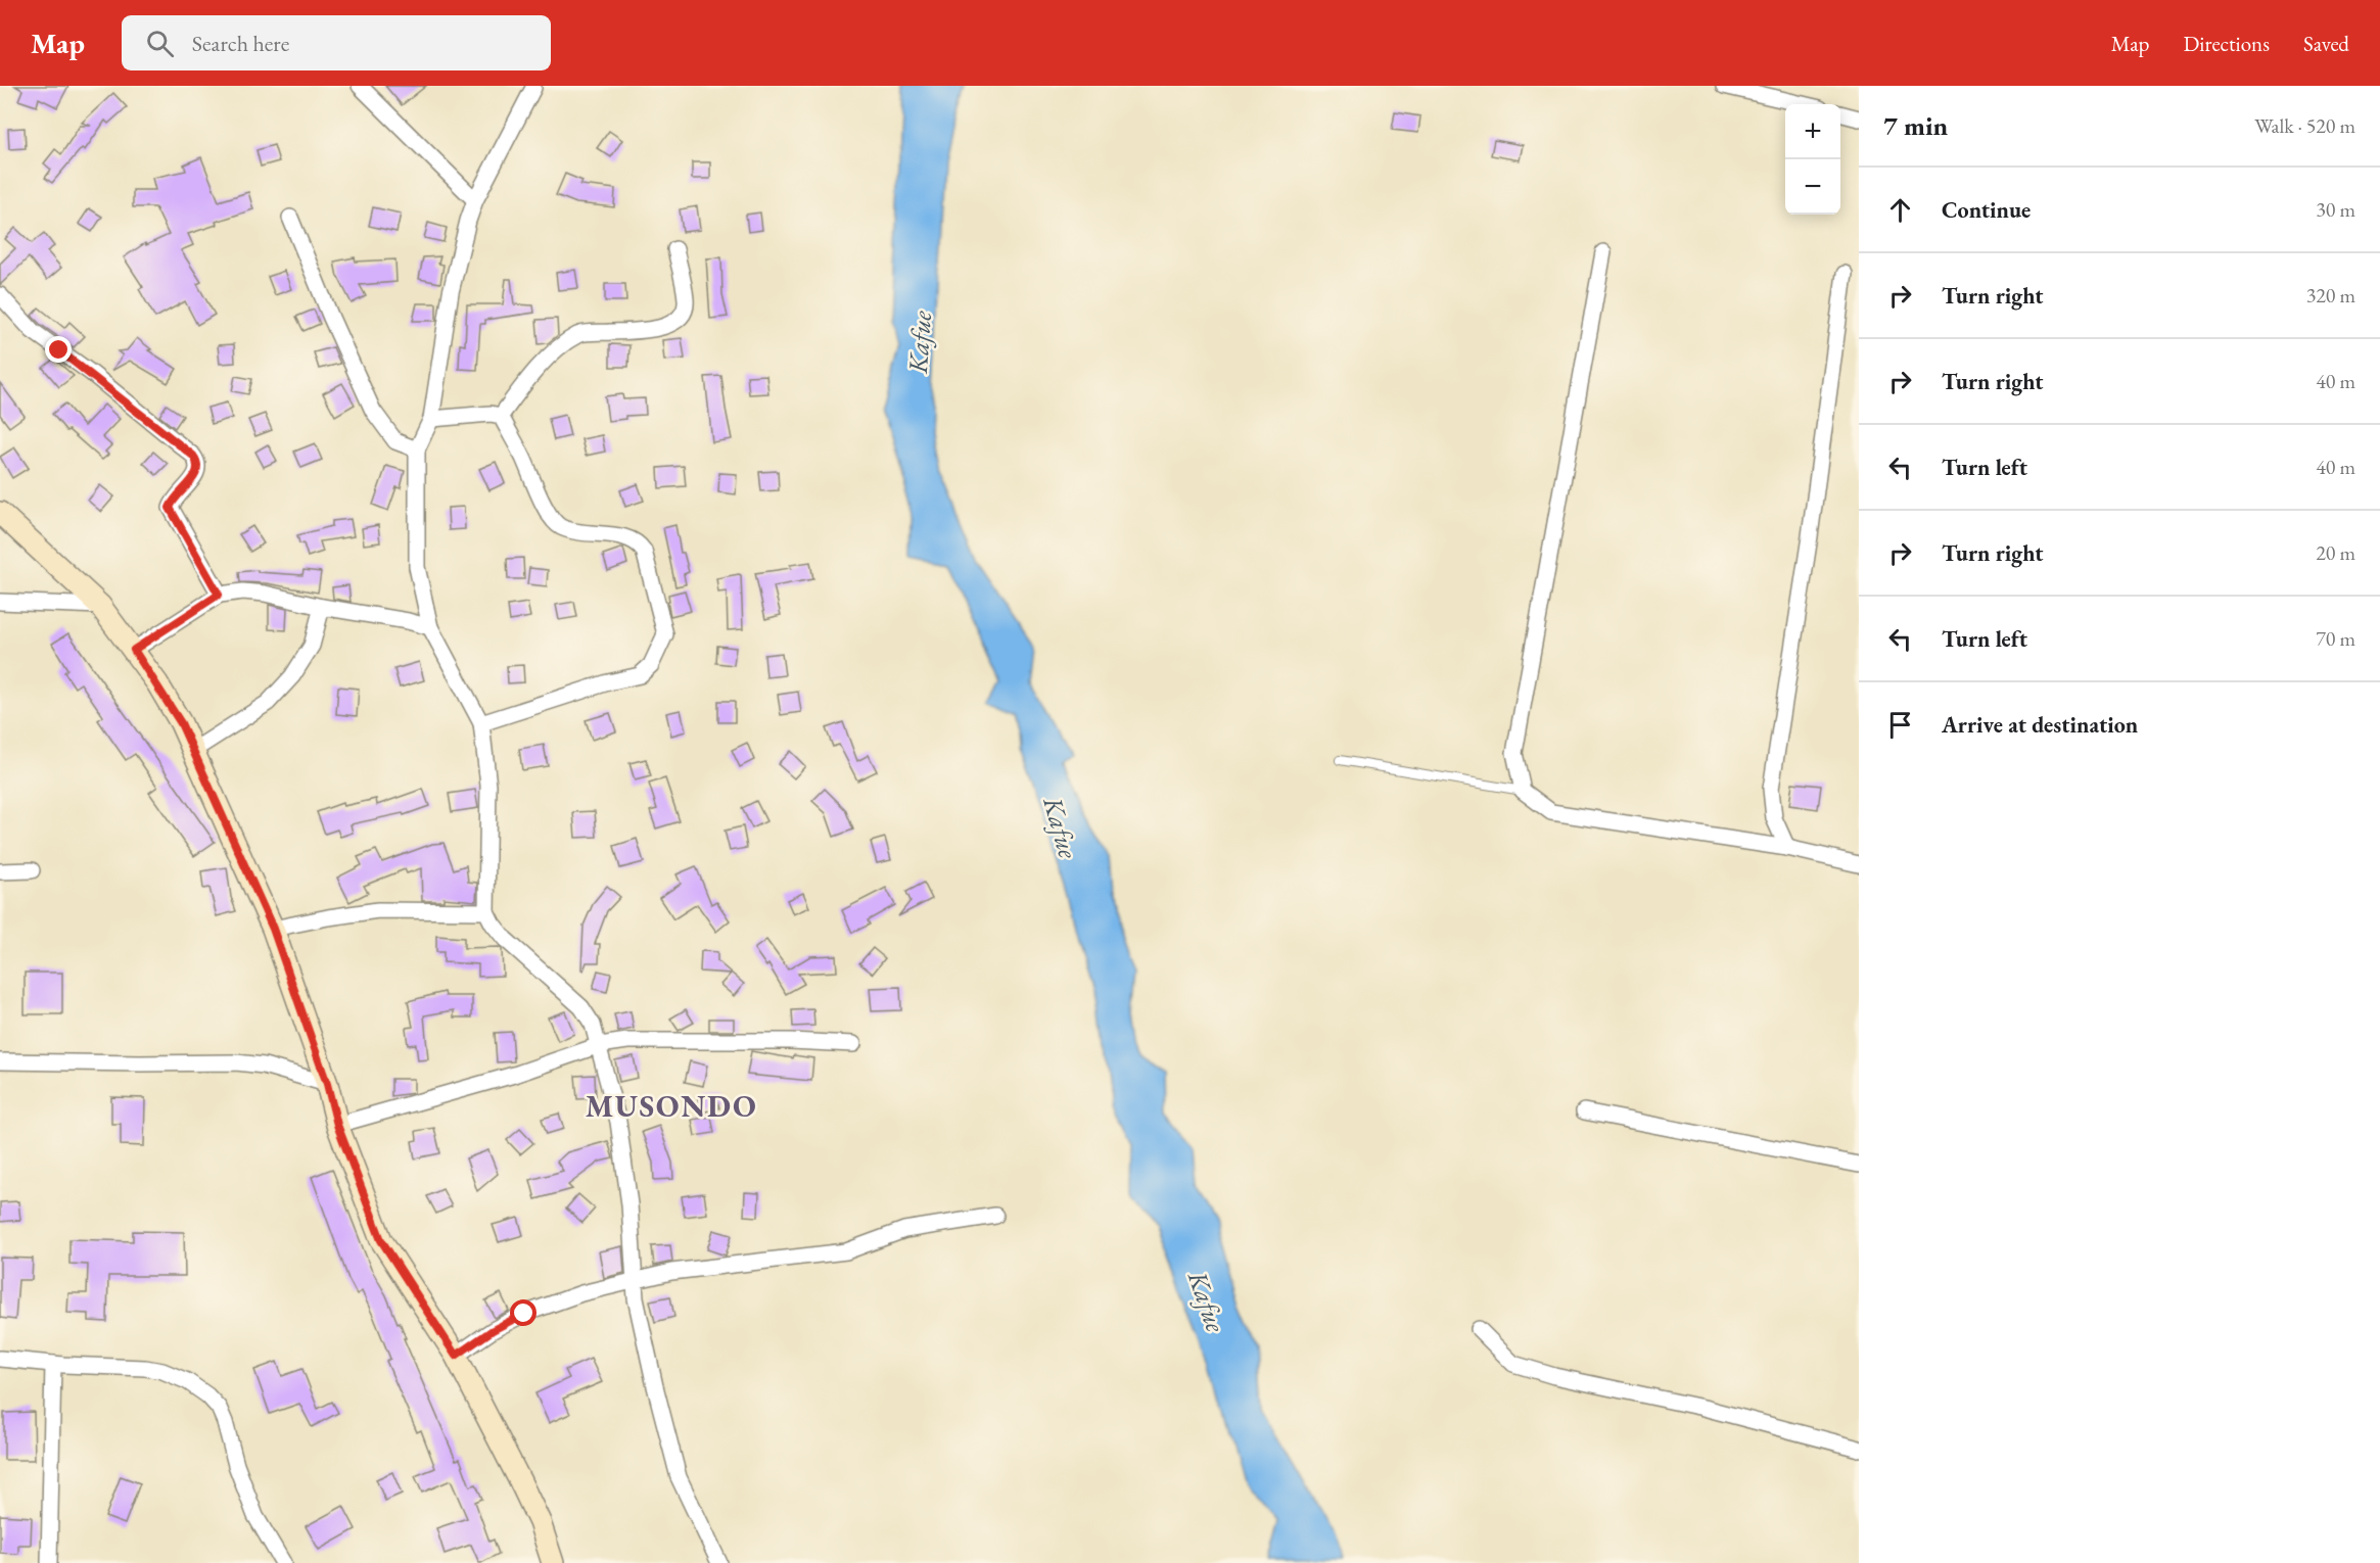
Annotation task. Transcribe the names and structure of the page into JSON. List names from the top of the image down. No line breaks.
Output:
{"districts":["MUSONDO"],"water":["Kafue"],"page":{"header":"Map","search":"Search here","nav":["Map","Directions","Saved"],"heading":["7 min","Walk · 520 m"],"map_buttons":["+","−"],"list":[["Continue","30 m"],["Turn right","320 m"],["Turn right","40 m"],["Turn left","40 m"],["Turn right","20 m"],["Turn left","70 m"],"Arrive at destination"]}}
